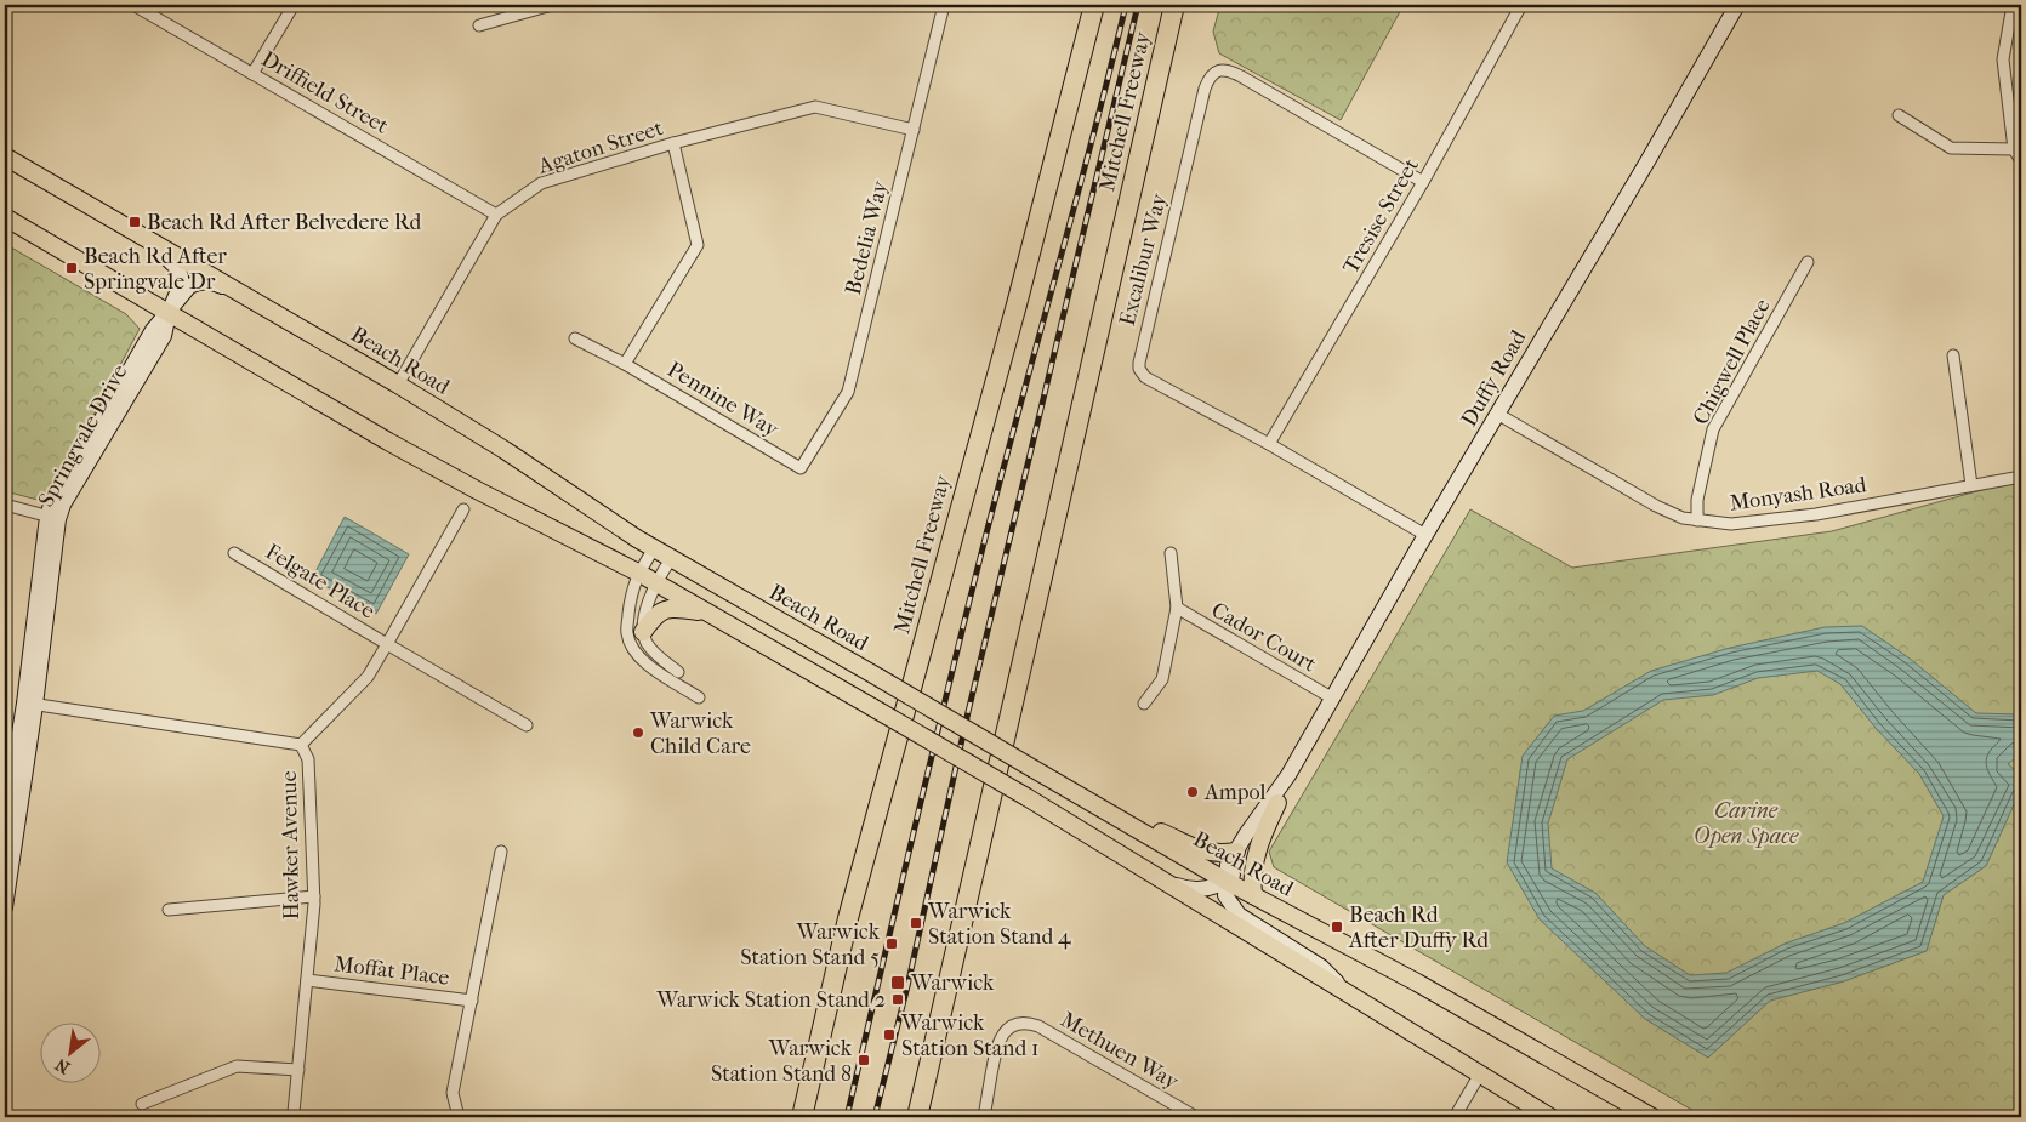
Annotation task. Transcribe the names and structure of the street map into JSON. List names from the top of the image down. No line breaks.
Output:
{"streets":{"highway":["Mitchell Freeway"],"main road":["Beach Road","Duffy Road","Springvale Drive"],"street":["Driffield Street","Agaton Street","Tresise Street","Bedelia Way","Excalibur Way","Chigwell Place","Pennine Way","Monyash Road","Felgate Place","Cador Court","Hawker Avenue","Moffat Place","Methuen Way"]},"crossings":[["Driffield Street","Agaton Street"],["Agaton Street","Bedelia Way"],["Agaton Street","Beach Road"],["Tresise Street","Excalibur Way"],["Bedelia Way","Pennine Way"],["Excalibur Way","Duffy Road"],["Beach Road","Duffy Road"],["Beach Road","Springvale Drive"],["Chigwell Place","Monyash Road"],["Duffy Road","Monyash Road"],["Duffy Road","Cador Court"],["Springvale Drive","Hawker Avenue"],["Felgate Place","Hawker Avenue"],["Hawker Avenue","Moffat Place"]],"parks":["Carine Open Space"],"places":{"transit":["Beach Rd After Belvedere Rd","Beach Rd After Springvale Dr","Warwick Station Stand 4","Beach Rd After Duffy Rd","Warwick Station Stand 5","Warwick","Warwick Station Stand 2","Warwick Station Stand 1","Warwick Station Stand 8"],"other":["Warwick Child Care","Ampol"]},"north":"bottom left"}
